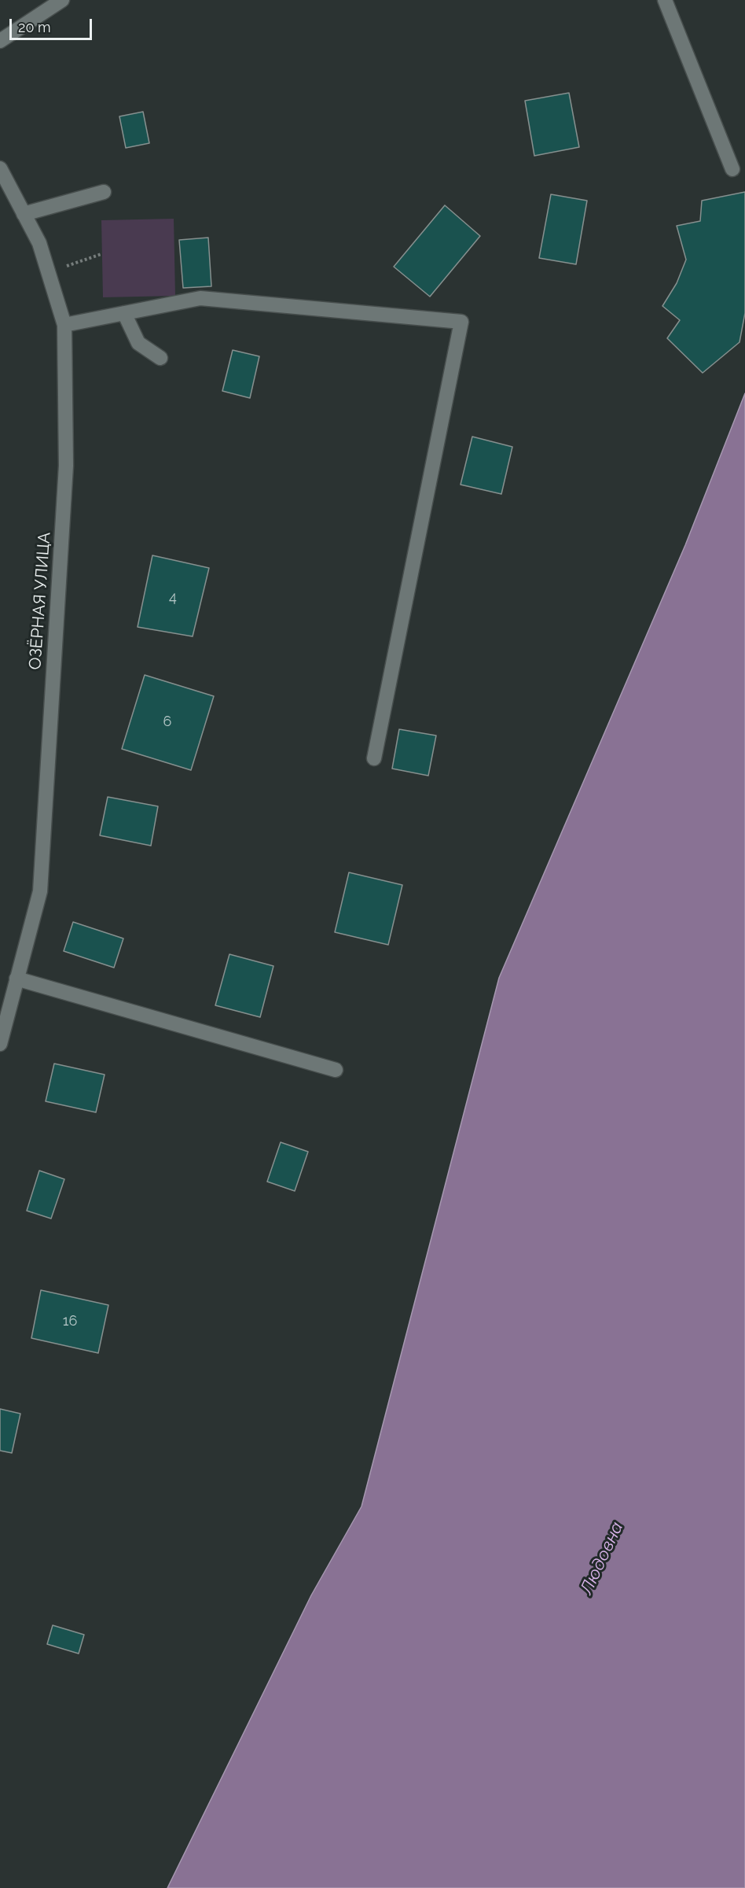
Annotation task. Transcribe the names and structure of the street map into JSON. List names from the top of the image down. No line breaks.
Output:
{"streets":{"street":["ОЗЁРНАЯ УЛИЦА"]},"water":["Людовна"],"house_numbers":["4","6","16"],"scale_bar":"20 m"}
